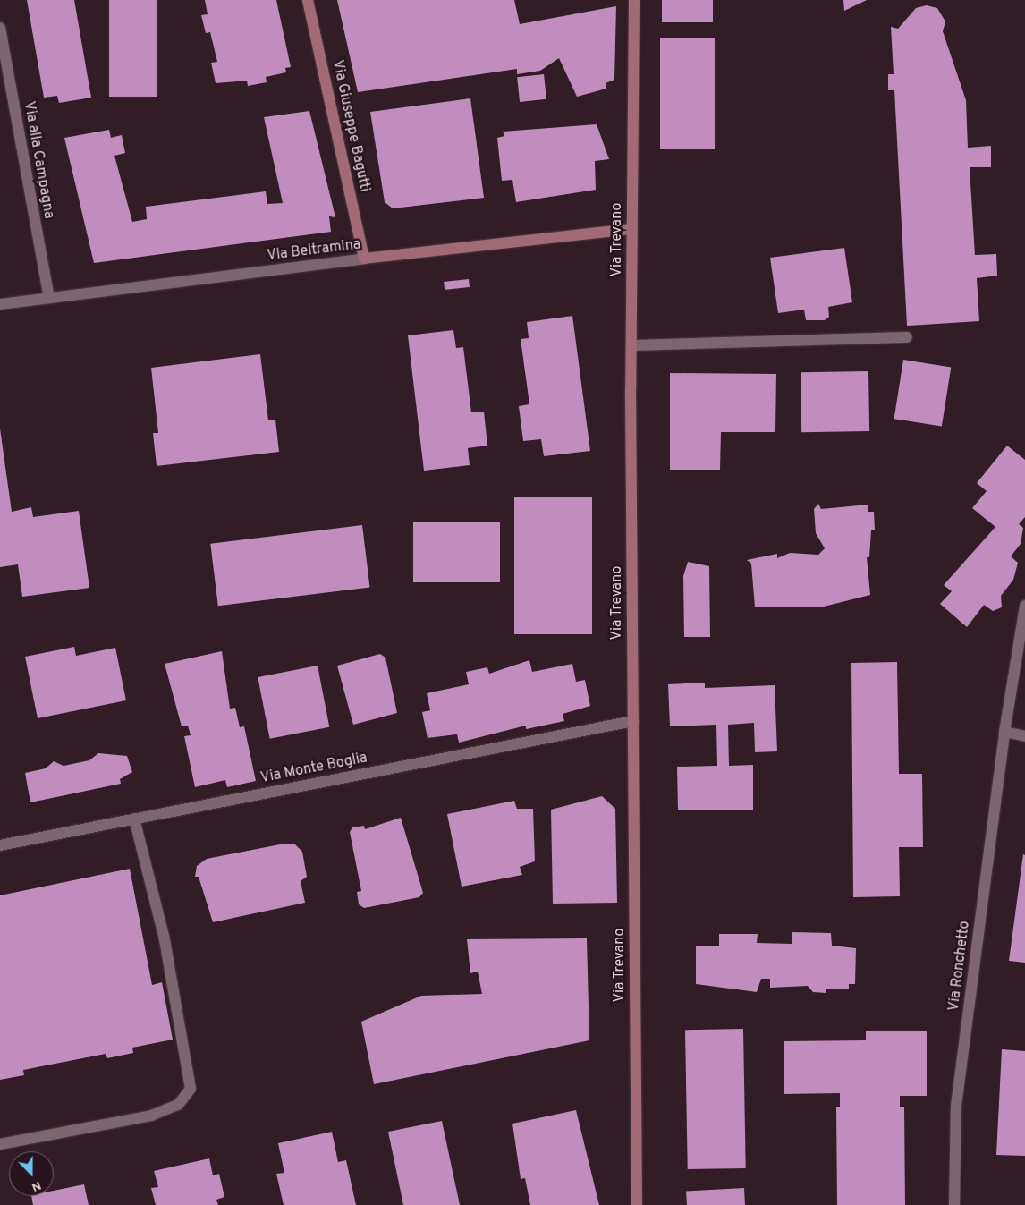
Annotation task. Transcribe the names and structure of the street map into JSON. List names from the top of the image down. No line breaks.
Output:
{"streets":{"main road":["Via Giuseppe Bagutti","Via Trevano","Via Beltramina"],"street":["Via alla Campagna","Via Monte Boglia","Via Ronchetto"]},"crossings":[["Via Giuseppe Bagutti","Via Beltramina"],["Via alla Campagna","Via Beltramina"],["Via Trevano","Via Beltramina"],["Via Trevano","Via Monte Boglia"]],"north":"bottom"}
